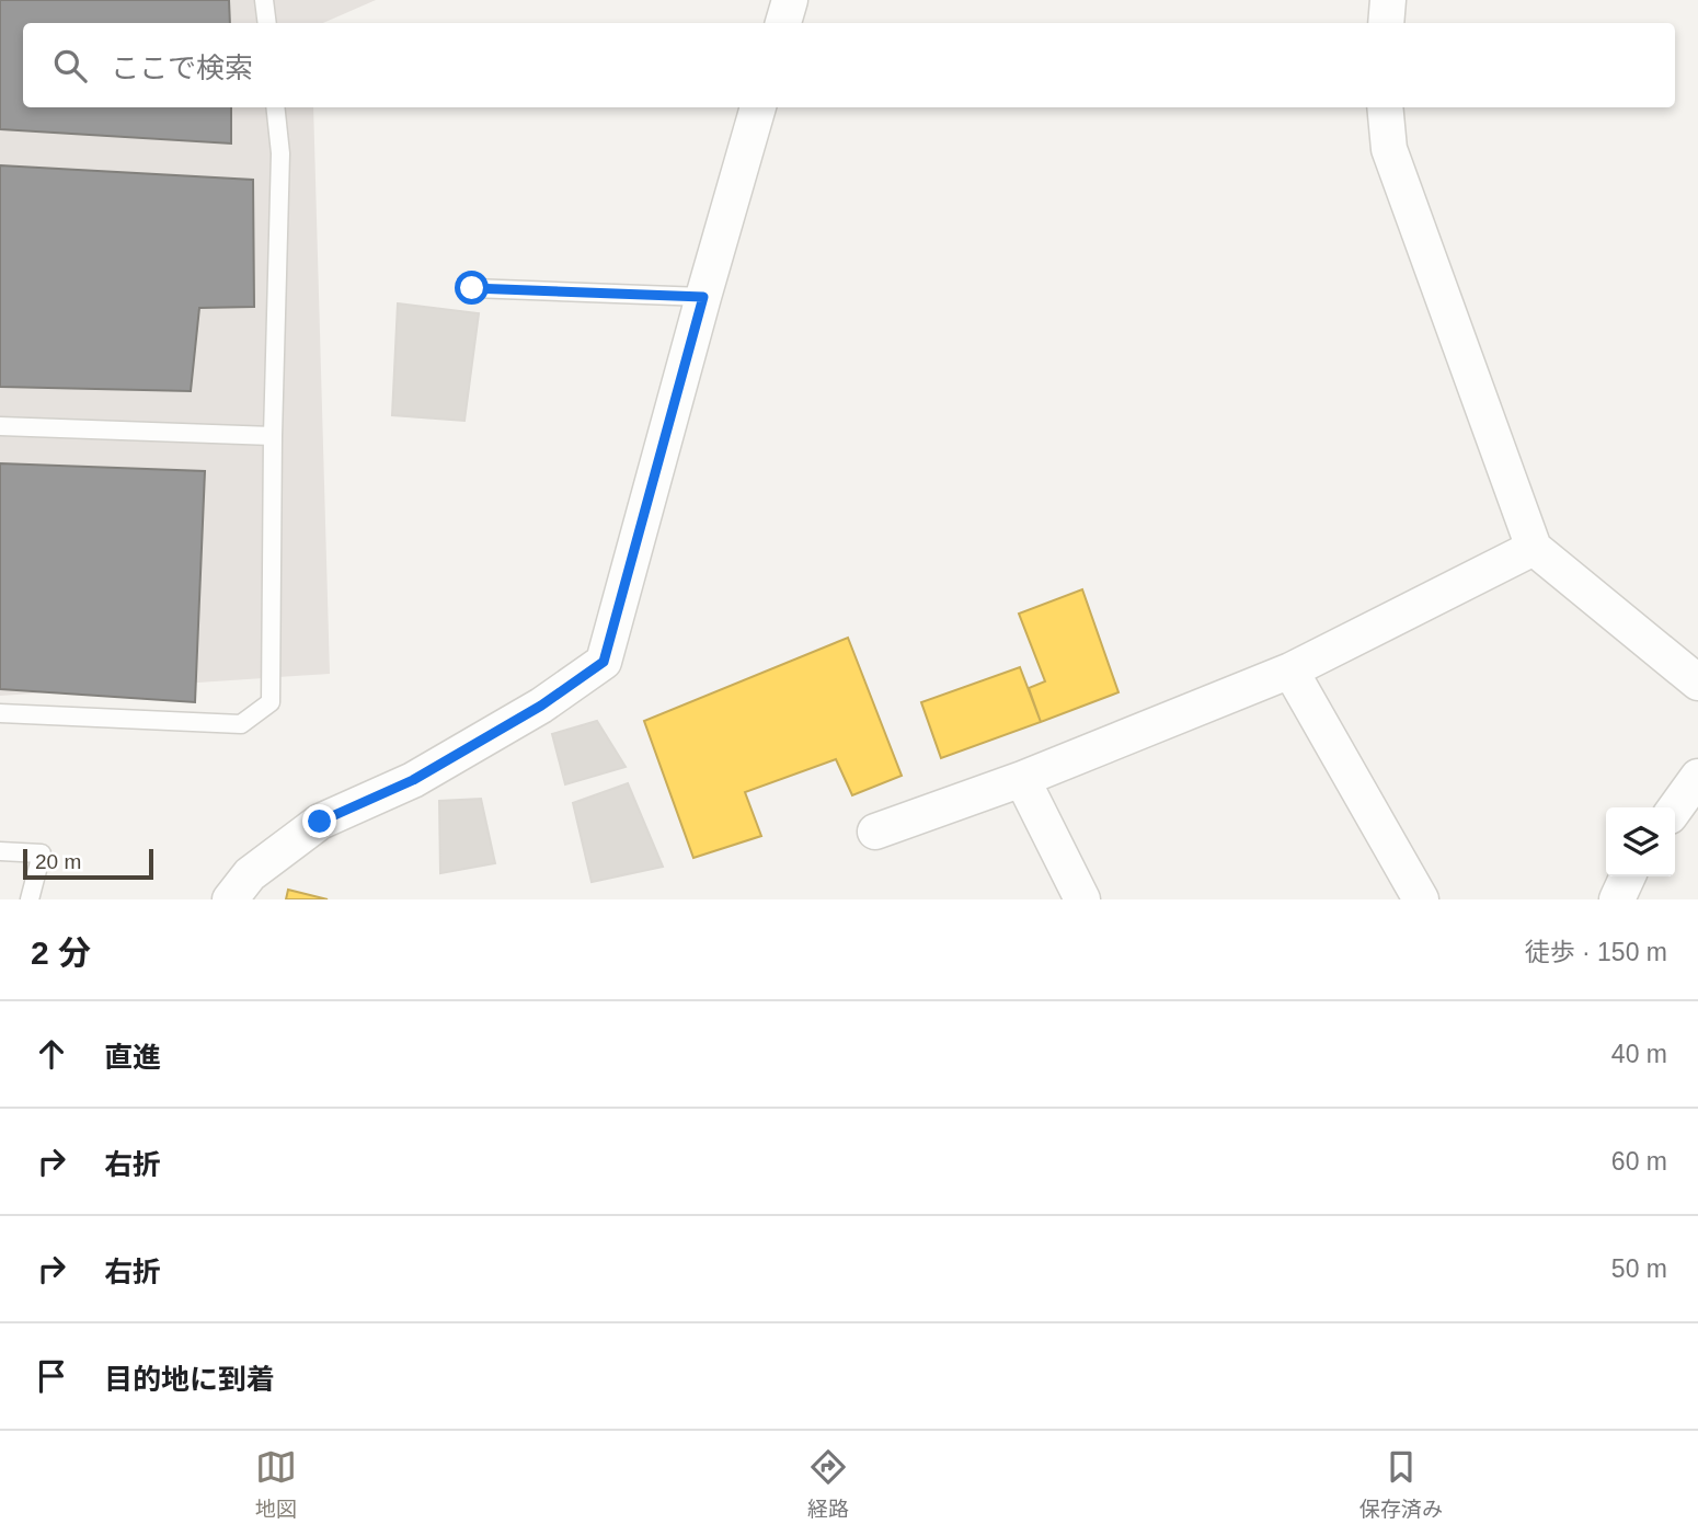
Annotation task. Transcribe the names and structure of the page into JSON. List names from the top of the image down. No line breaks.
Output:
{"scale_bar":"20 m","page":{"search":"ここで検索","scale":"20 m","heading":["2 分","徒歩 · 150 m"],"list":[["直進","40 m"],["右折","60 m"],["右折","50 m"],"目的地に到着"],"nav":["地図","経路","保存済み"]}}
